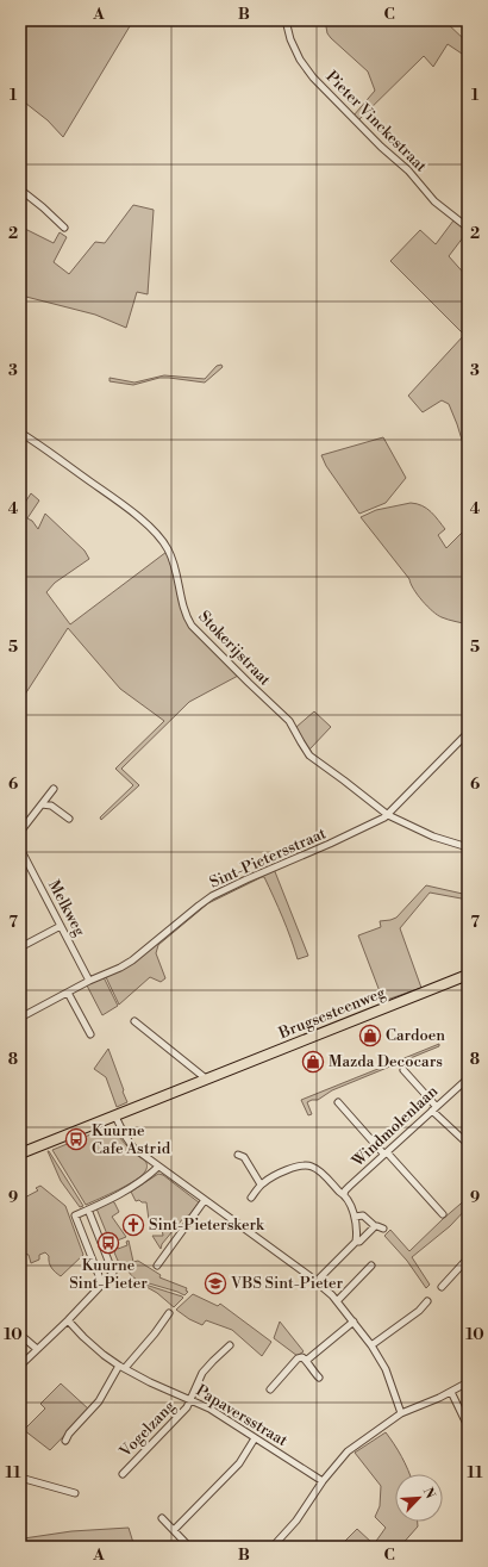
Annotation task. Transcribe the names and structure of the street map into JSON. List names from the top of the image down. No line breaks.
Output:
{"streets":{"main road":["Brugsesteenweg"],"street":["Pieter Vinckestraat","Stokerijstraat","Sint-Pietersstraat","Melkweg","Windmolenlaan","Papaversstraat","Vogelzang"]},"crossings":[["Stokerijstraat","Sint-Pietersstraat"],["Sint-Pietersstraat","Melkweg"],["Papaversstraat","Vogelzang"]],"places":{"shop":["Cardoen","Mazda Decocars"],"bus stop":["Kuurne Cafe Astrid","Kuurne Sint-Pieter"],"church":["Sint-Pieterskerk"],"school or university":["VBS Sint-Pieter"]},"north":"top right","grid":{"columns":["A","B","C"],"rows":["1","2","3","4","5","6","7","8","9","10","11"]}}
